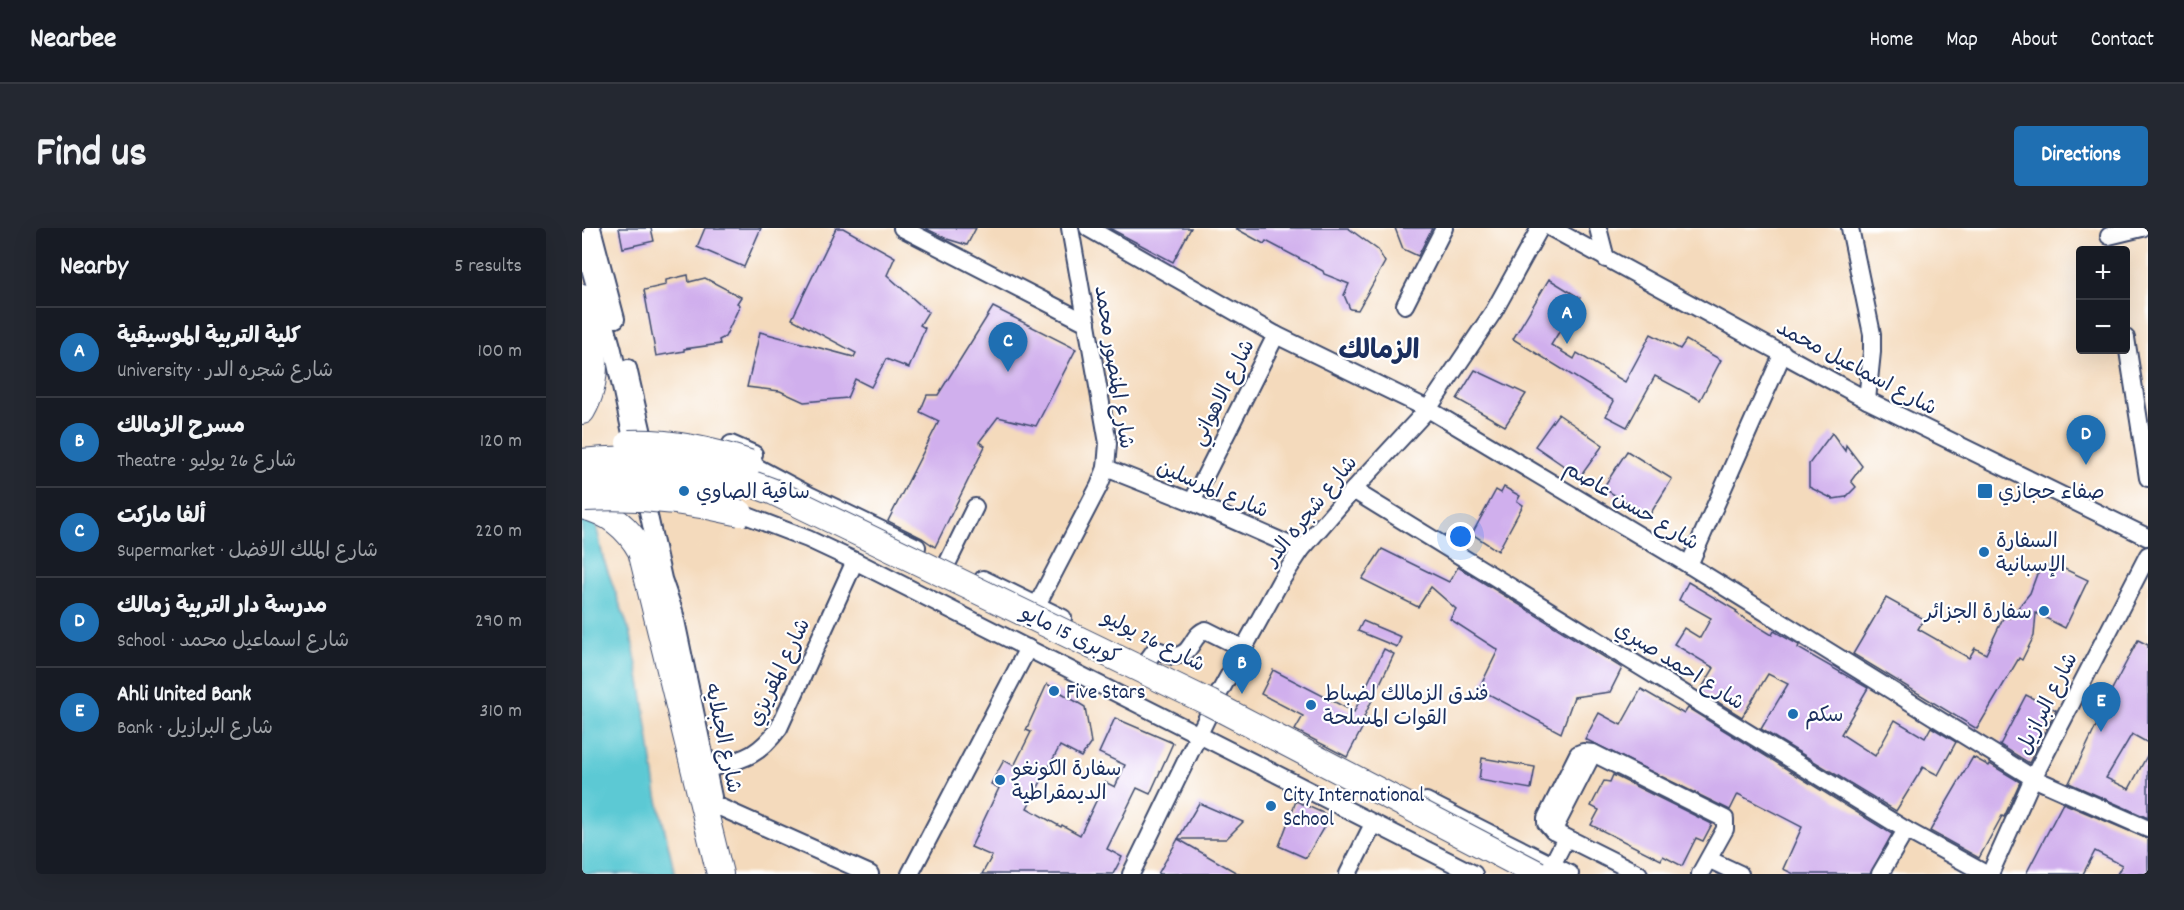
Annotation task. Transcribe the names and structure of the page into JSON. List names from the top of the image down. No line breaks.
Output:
{"streets":{"highway":["كوبرى 15 مايو"],"street":["شارع المنصور محمد","شارع اسماعيل محمد","شارع الاهواني","شارع المرسلين","شارع حسن عاصم","شارع شجره الدر","شارع 26 يوليو","شارع احمد صبري","شارع المقريزي","شارع البرازيل","شارع الجبلايه"]},"crossings":[["شارع المنصور محمد","شارع المرسلين"],["شارع المنصور محمد","شارع 26 يوليو"],["شارع الاهواني","شارع المرسلين"],["شارع الاهواني","شارع حسن عاصم"],["شارع المرسلين","شارع شجره الدر"],["شارع حسن عاصم","شارع شجره الدر"],["شارع حسن عاصم","شارع البرازيل"],["شارع شجره الدر","شارع 26 يوليو"],["شارع شجره الدر","شارع احمد صبري"],["كوبرى 15 مايو","شارع 26 يوليو"],["شارع المقريزي","شارع الجبلايه"]],"districts":["الزمالك"],"places":{"other":["ساقية الصاوي","السفارة الإسبانية","سفارة الجزائر","Five Stars","فندق الزمالك لضباط القوات المسلحة","سكم","سفارة الكونغو الديمقراطية","City International School"],"transit":["صفاء حجازي"]},"page":{"header":"Nearbee","nav":["Home","Map","About","Contact"],"title":"Find us","buttons":"Directions","heading":["Nearby","5 results"],"map_buttons":["+","−"],"pins":["A","C","D","B","E"],"list":[{"mark":"A","name":"كلية التربية الموسيقية","note":"University · شارع شجره الدر","value":"100 m"},{"mark":"B","name":"مسرح الزمالك","note":"Theatre · شارع 26 يوليو","value":"120 m"},{"mark":"C","name":"ألفا ماركت","note":"Supermarket · شارع الملك الافضل","value":"220 m"},{"mark":"D","name":"مدرسة دار التربية زمالك","note":"School · شارع اسماعيل محمد","value":"290 m"},{"mark":"E","name":"Ahli United Bank","note":"Bank · شارع البرازيل","value":"310 m"}]}}
